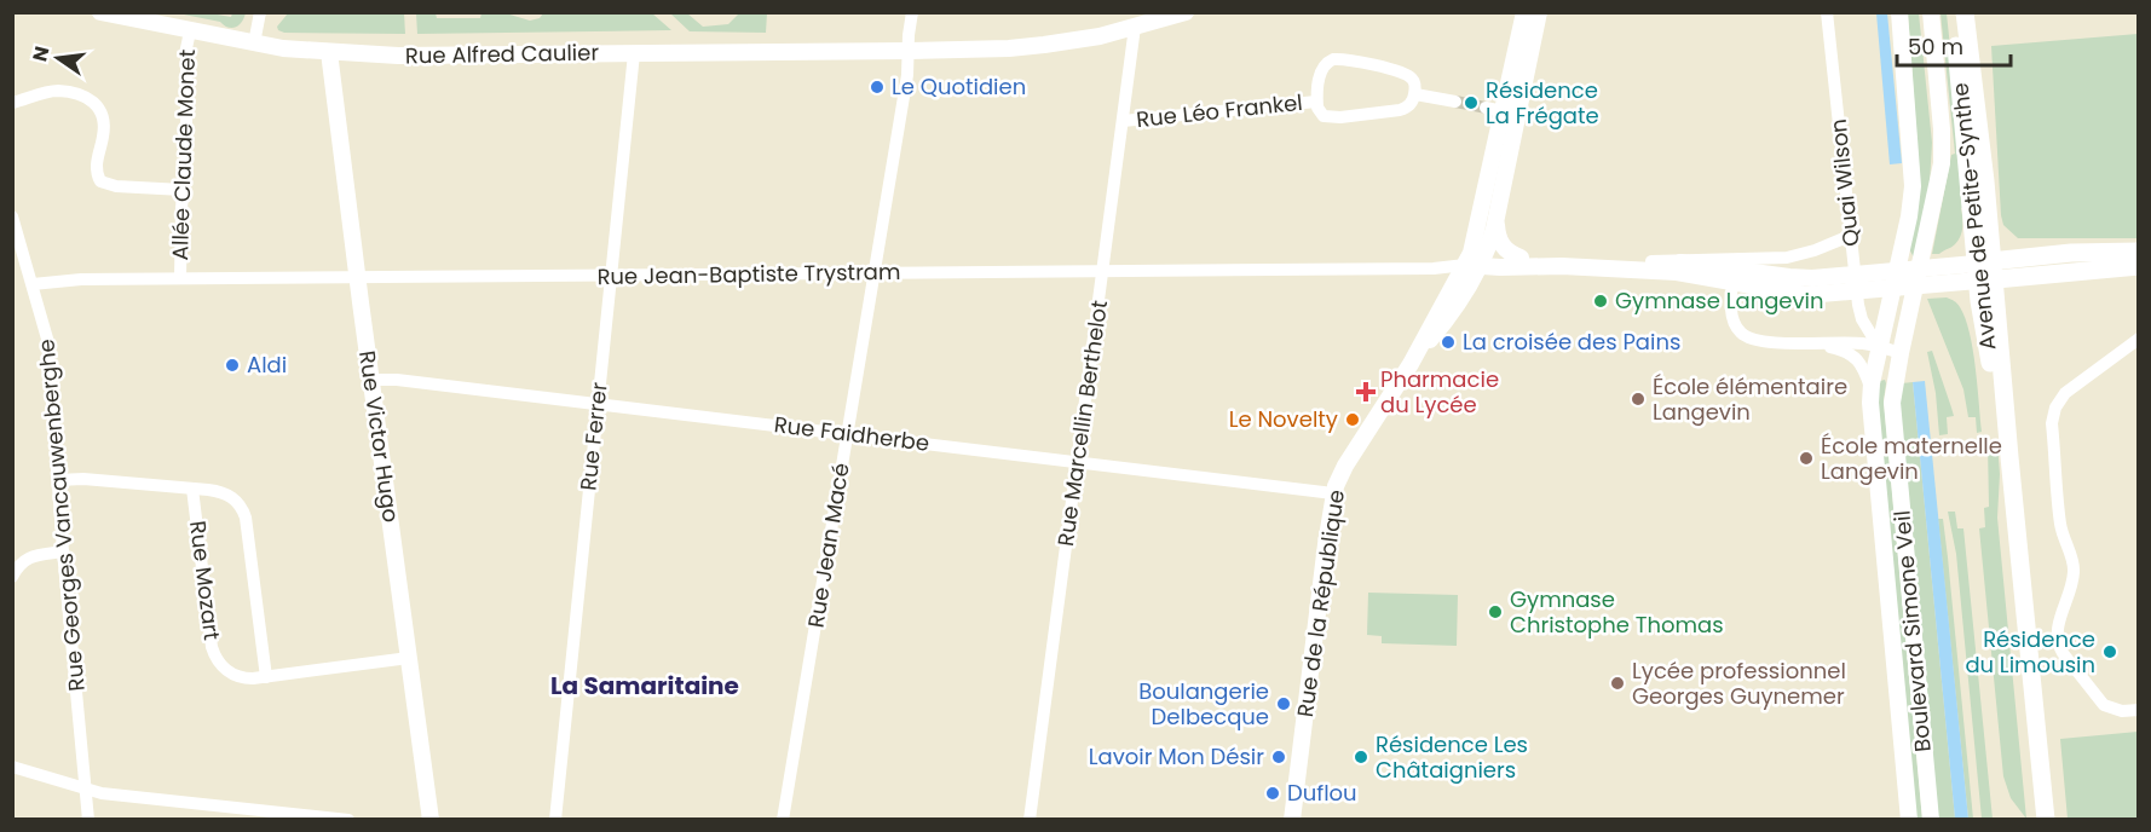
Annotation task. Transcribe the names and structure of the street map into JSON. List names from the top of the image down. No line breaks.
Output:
{"streets":{"main road":["Avenue de Petite-Synthe"],"street":["Rue Alfred Caulier","Rue Léo Frankel","Allée Claude Monet","Quai Wilson","Rue Jean-Baptiste Trystram","Rue Marcellin Berthelot","Rue Faidherbe","Rue Victor Hugo","Rue Ferrer","Rue Georges Vancauwenberghe","Rue Jean Macé","Rue Mozart","Rue de la République","Boulevard Simone Veil"]},"crossings":[["Rue Alfred Caulier","Allée Claude Monet"],["Rue Alfred Caulier","Rue Marcellin Berthelot"],["Rue Alfred Caulier","Rue Victor Hugo"],["Rue Alfred Caulier","Rue Ferrer"],["Rue Alfred Caulier","Rue Jean Macé"],["Rue Léo Frankel","Rue Marcellin Berthelot"],["Allée Claude Monet","Rue Jean-Baptiste Trystram"],["Quai Wilson","Rue Jean-Baptiste Trystram"],["Quai Wilson","Boulevard Simone Veil"],["Rue Jean-Baptiste Trystram","Rue Marcellin Berthelot"],["Rue Jean-Baptiste Trystram","Rue Victor Hugo"],["Rue Jean-Baptiste Trystram","Rue Ferrer"],["Rue Jean-Baptiste Trystram","Rue Georges Vancauwenberghe"],["Rue Jean-Baptiste Trystram","Rue Jean Macé"],["Rue Jean-Baptiste Trystram","Rue de la République"],["Rue Marcellin Berthelot","Rue Faidherbe"],["Rue Faidherbe","Rue Victor Hugo"],["Rue Faidherbe","Rue Ferrer"],["Rue Faidherbe","Rue Jean Macé"],["Rue Faidherbe","Rue de la République"],["Rue Victor Hugo","Rue Mozart"],["Rue Georges Vancauwenberghe","Rue Mozart"]],"districts":["La Samaritaine"],"places":{"other":["Le Quotidien","Résidence La Frégate","Gymnase Langevin","La croisée des Pains","Aldi","École élémentaire Langevin","Le Novelty","École maternelle Langevin","Gymnase Christophe Thomas","Résidence du Limousin","Lycée professionnel Georges Guynemer","Boulangerie Delbecque","Lavoir Mon Désir","Résidence Les Châtaigniers","Duflou"],"health":["Pharmacie du Lycée"]},"scale_bar":"50 m","north":"left"}
